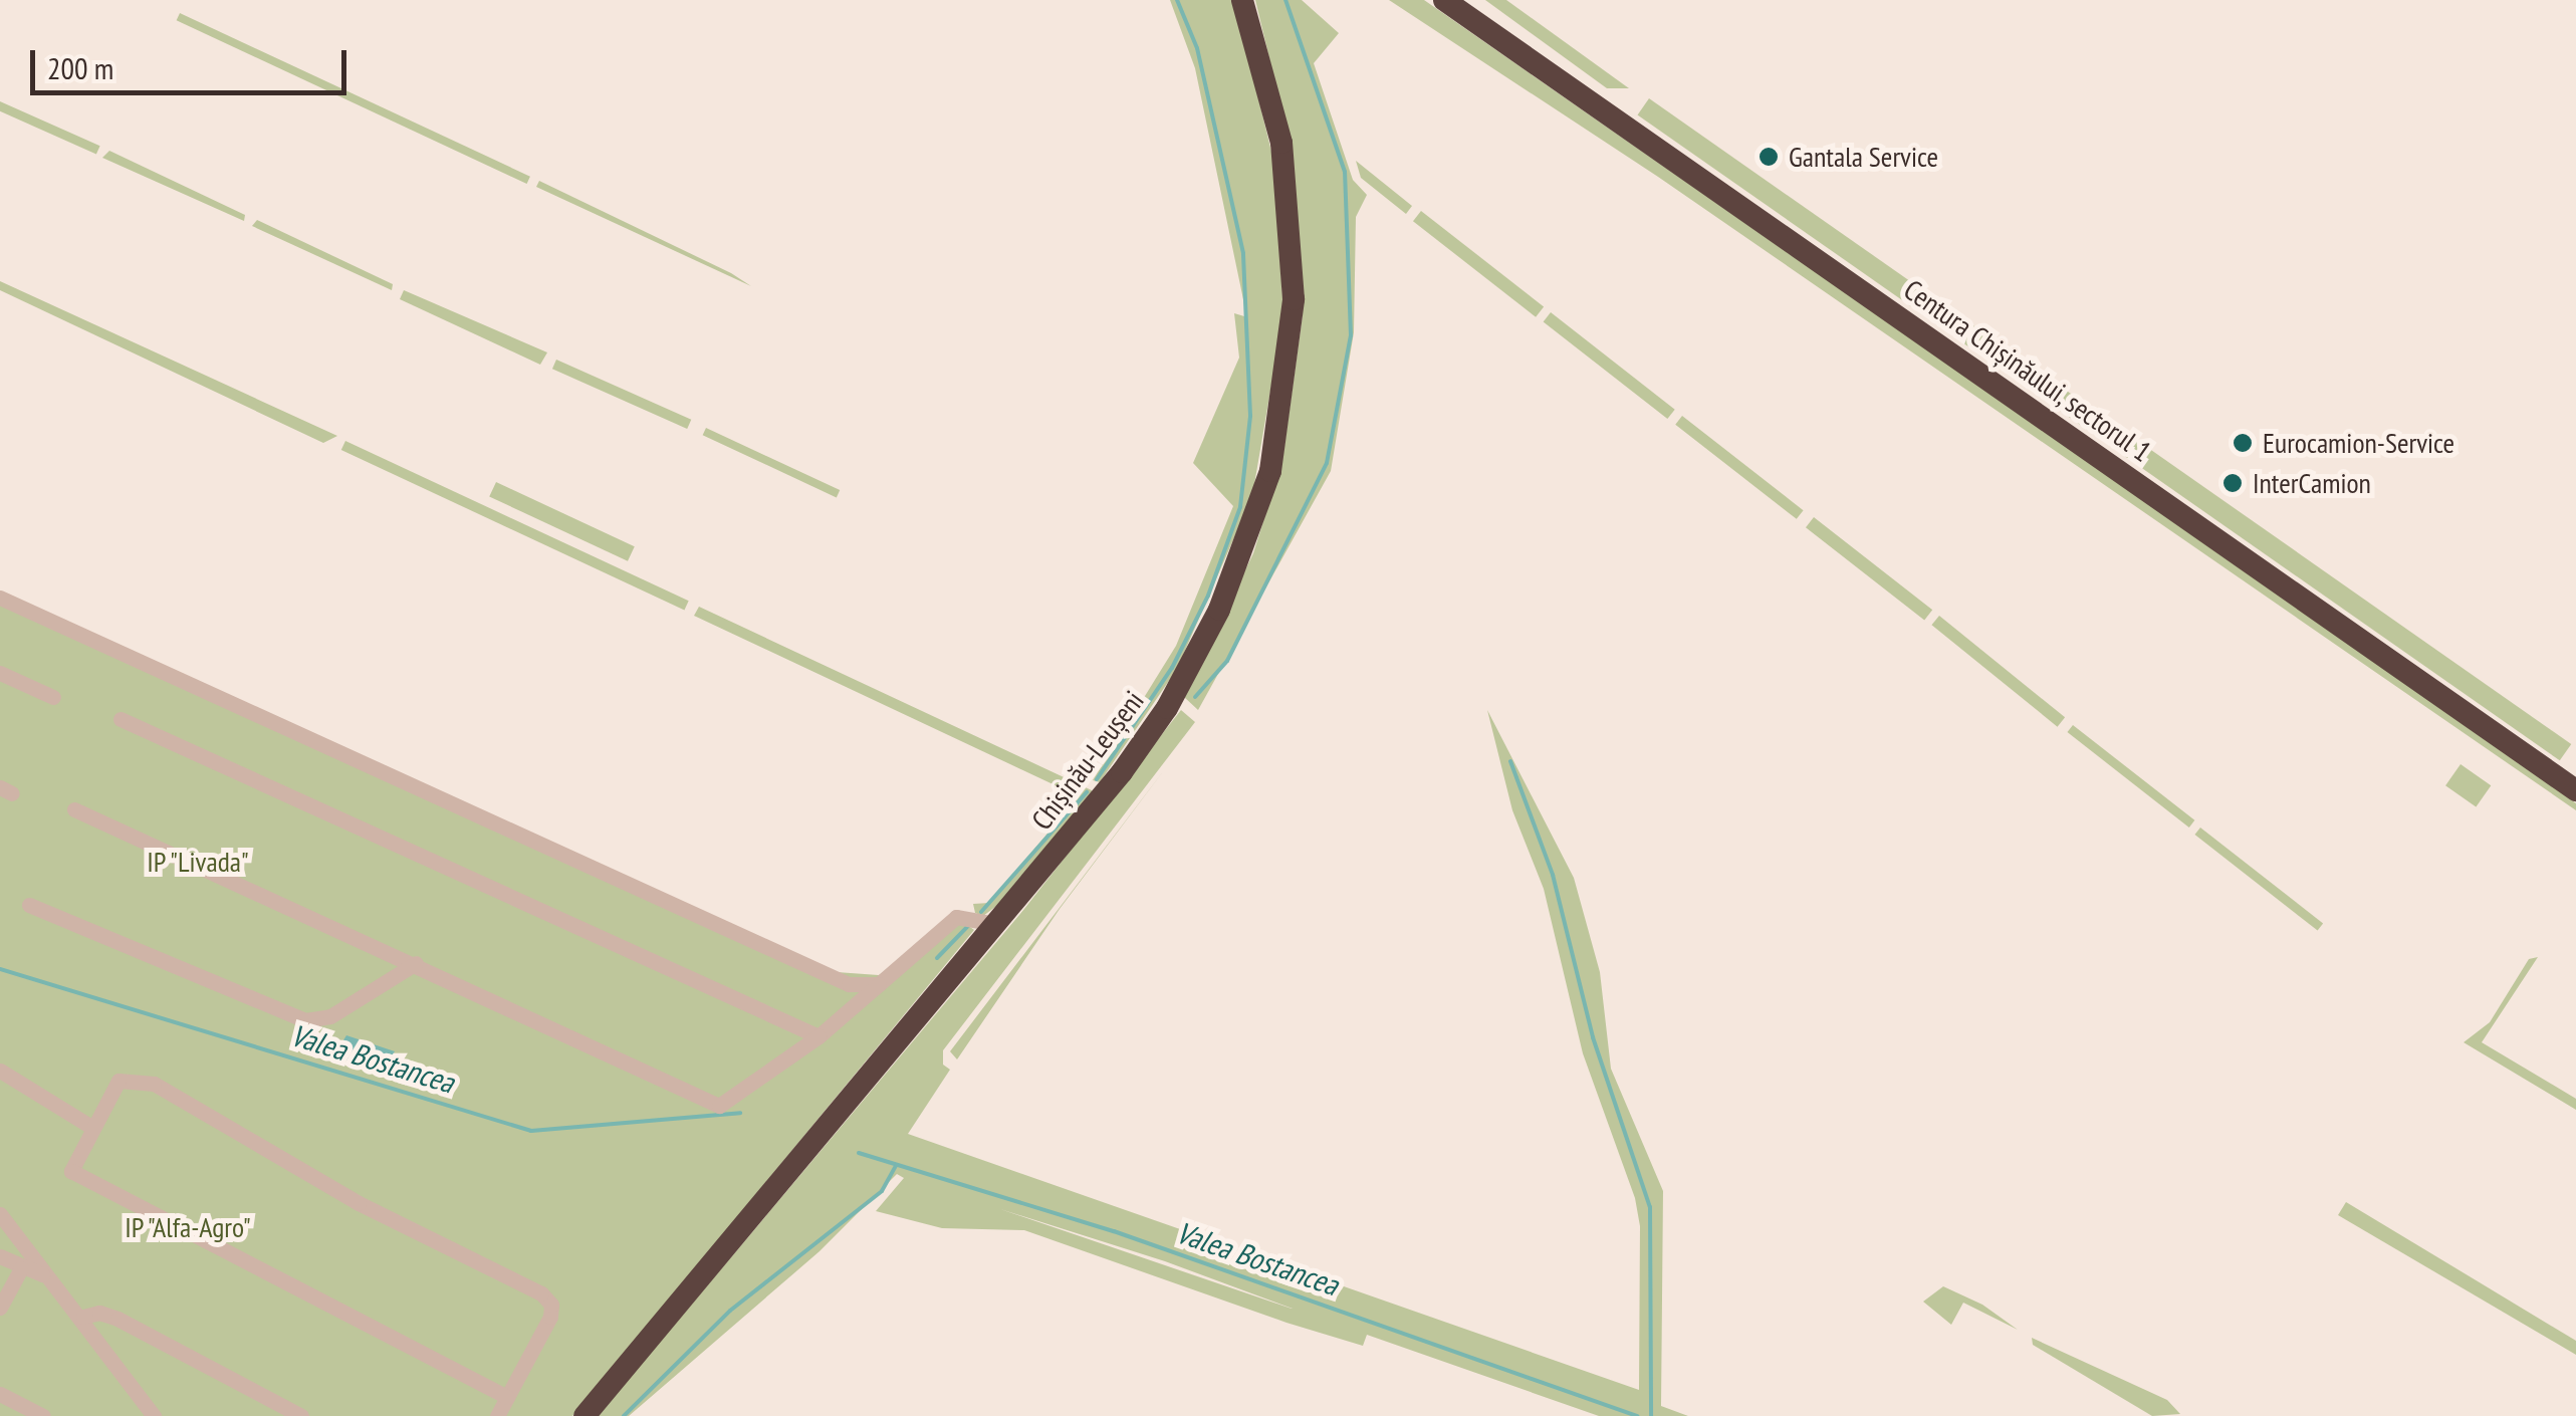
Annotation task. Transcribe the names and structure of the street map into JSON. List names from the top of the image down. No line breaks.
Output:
{"streets":{"highway":["Centura Chișinăului, sectorul 1","Chișinău-Leușeni"]},"water":["Valea Bostancea"],"parks":["IP \"Livada\"","IP \"Alfa-Agro\""],"places":["Gantala Service","Eurocamion-Service","InterCamion"],"scale_bar":"200 m"}
